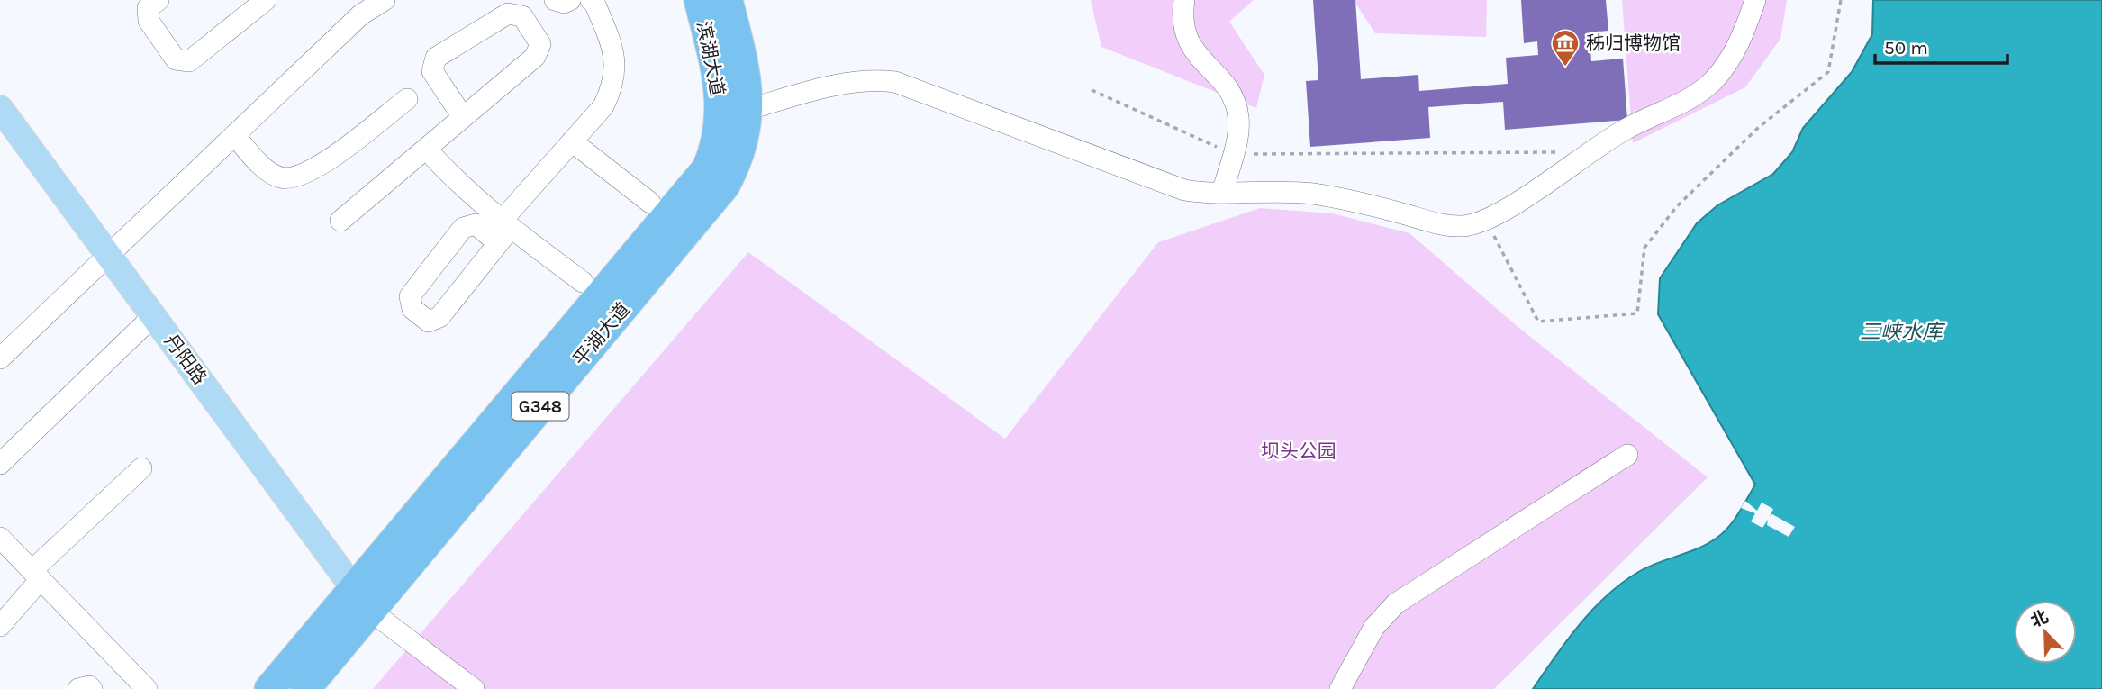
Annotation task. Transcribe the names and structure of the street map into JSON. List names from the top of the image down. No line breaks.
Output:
{"streets":{"highway":["滨湖大道","平湖大道","G348"],"main road":["丹阳路"]},"crossings":[["滨湖大道","平湖大道"],["平湖大道","丹阳路"]],"water":["三峡水库"],"parks":["坝头公园"],"places":{"museum":["秭归博物馆"]},"scale_bar":"50 m","north":"top left"}
